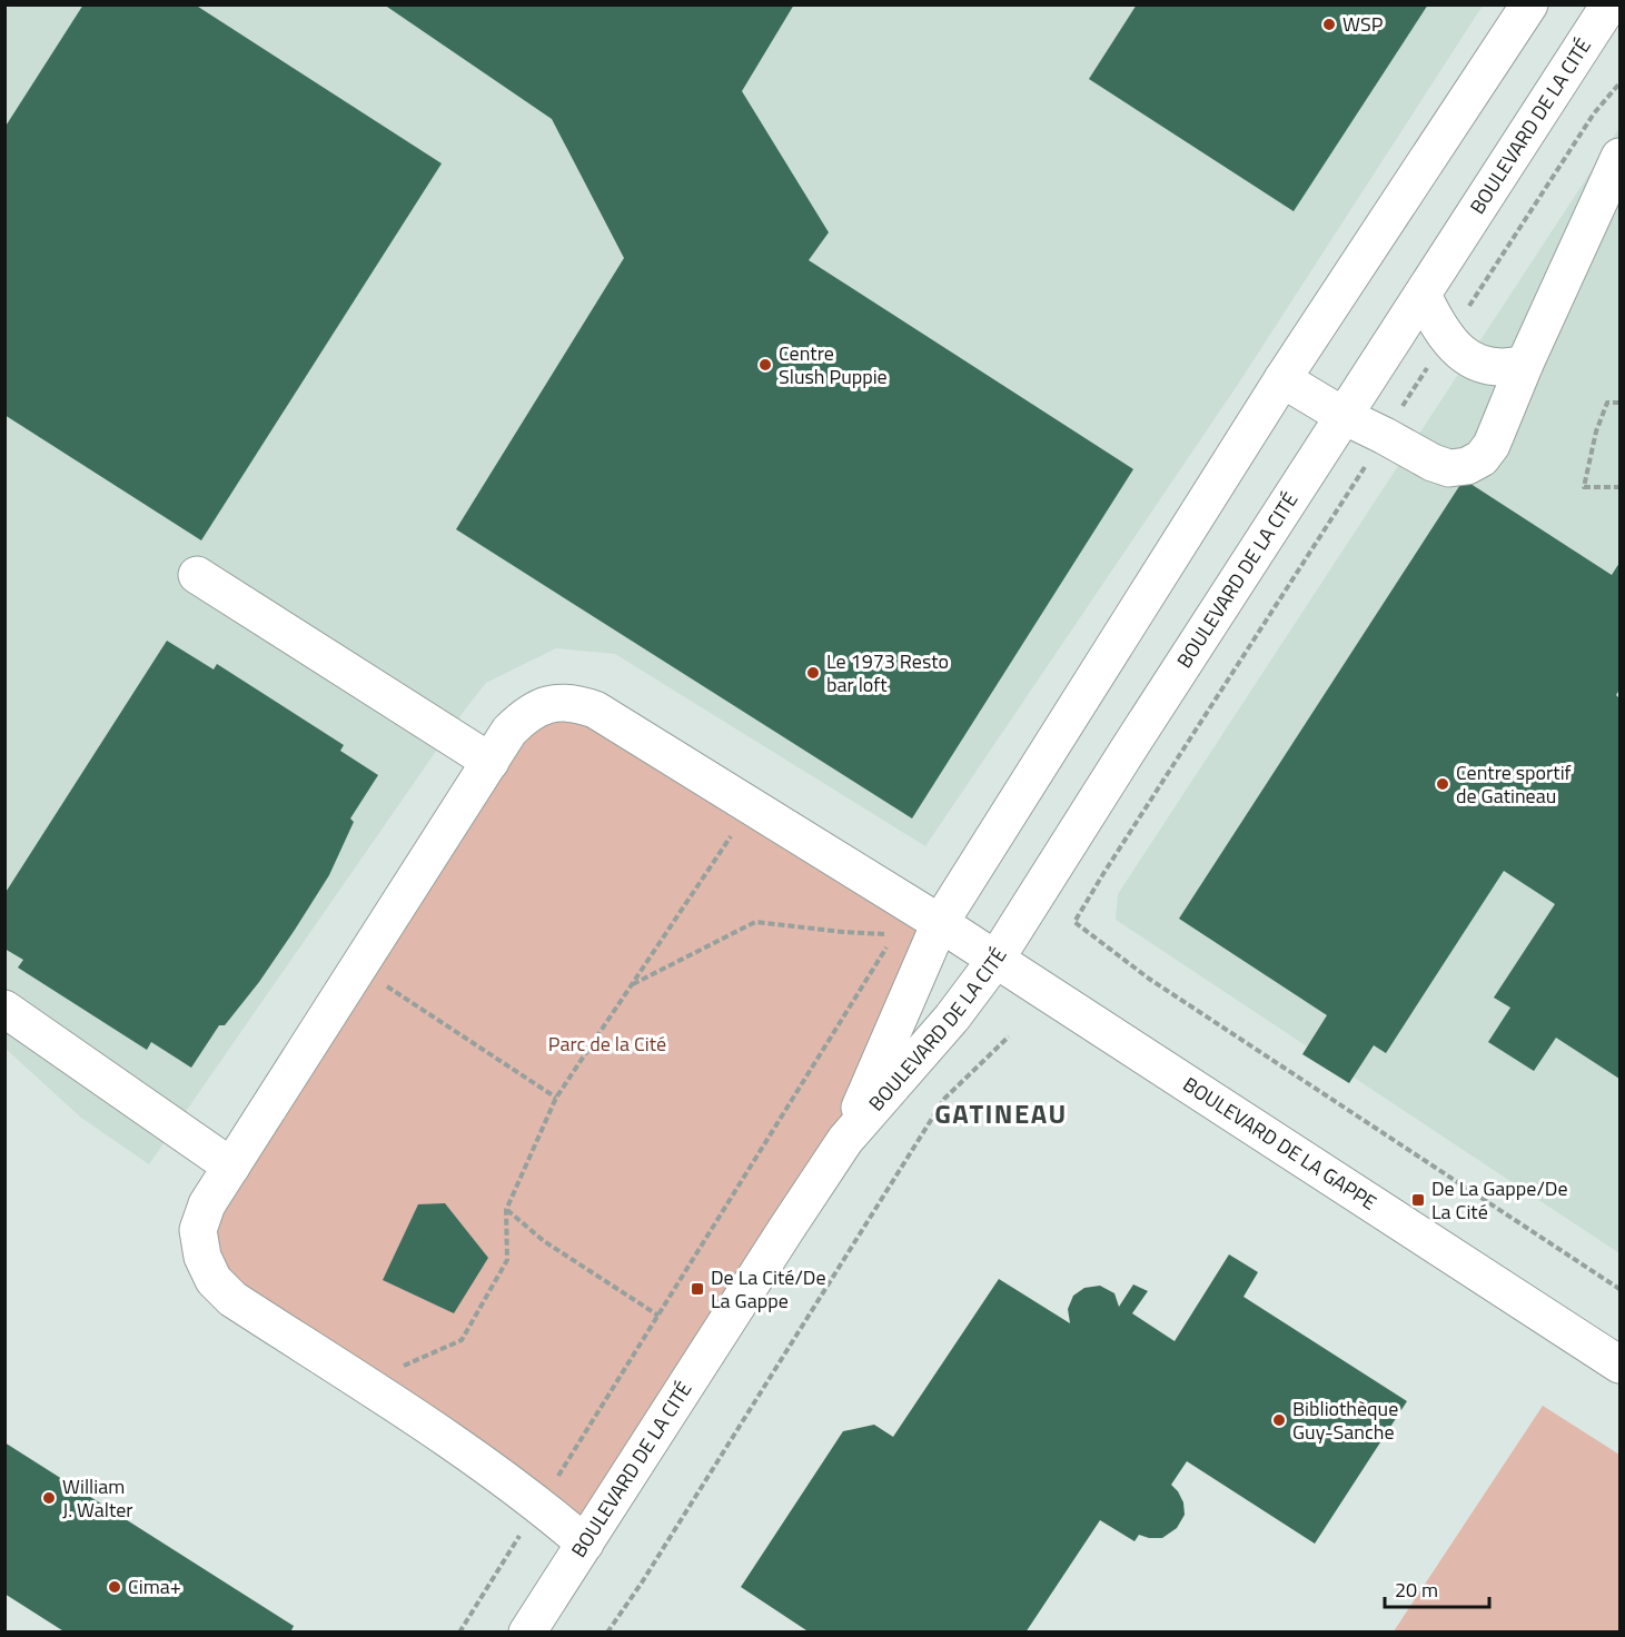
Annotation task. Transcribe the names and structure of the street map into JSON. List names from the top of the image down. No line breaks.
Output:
{"streets":{"street":["BOULEVARD DE LA CITÉ","BOULEVARD DE LA GAPPE"]},"crossings":[["BOULEVARD DE LA CITÉ","BOULEVARD DE LA GAPPE"]],"districts":["GATINEAU"],"parks":["Parc de la Cité"],"places":{"other":["WSP","Centre Slush Puppie","Le 1973 Resto bar loft","Centre sportif de Gatineau","Bibliothèque Guy-Sanche","William J. Walter","Cima+"],"transit":["De La Gappe/De La Cité","De La Cité/De La Gappe"]},"scale_bar":"20 m"}
